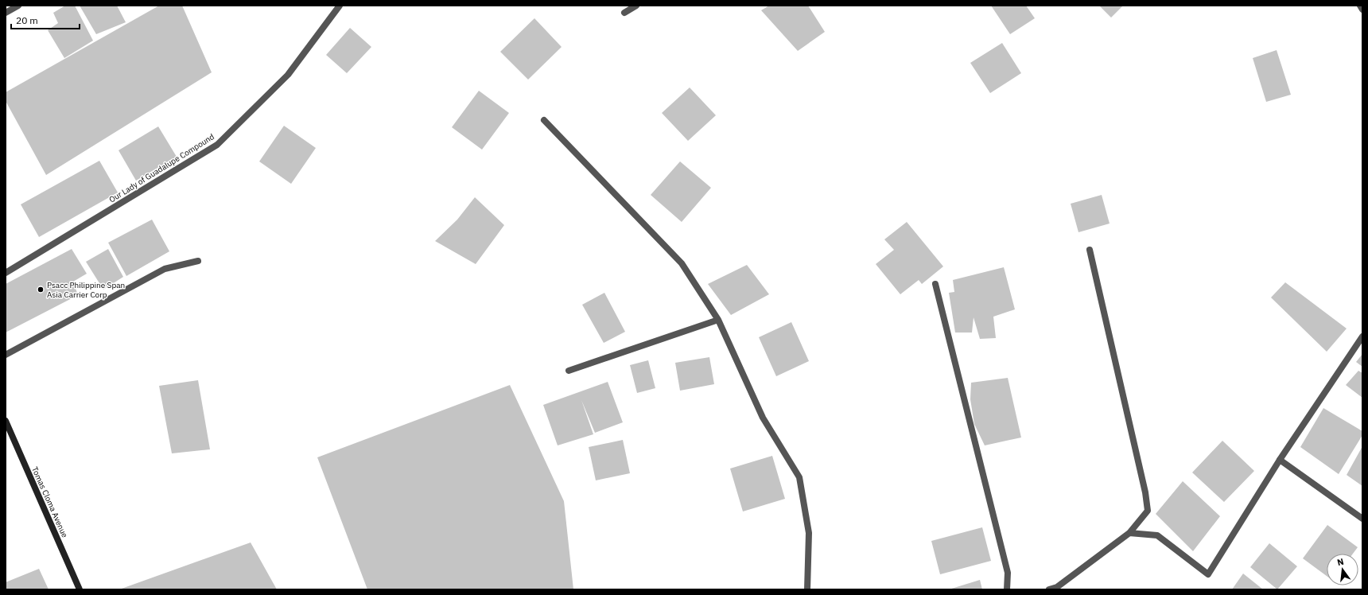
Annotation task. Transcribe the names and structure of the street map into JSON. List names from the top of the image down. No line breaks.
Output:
{"streets":{"main road":["Tomas Cloma Avenue"],"street":["Our Lady of Guadalupe Compound"]},"places":["Psacc Philippine Span Asia Carrier Corp"],"scale_bar":"20 m","north":"top"}
